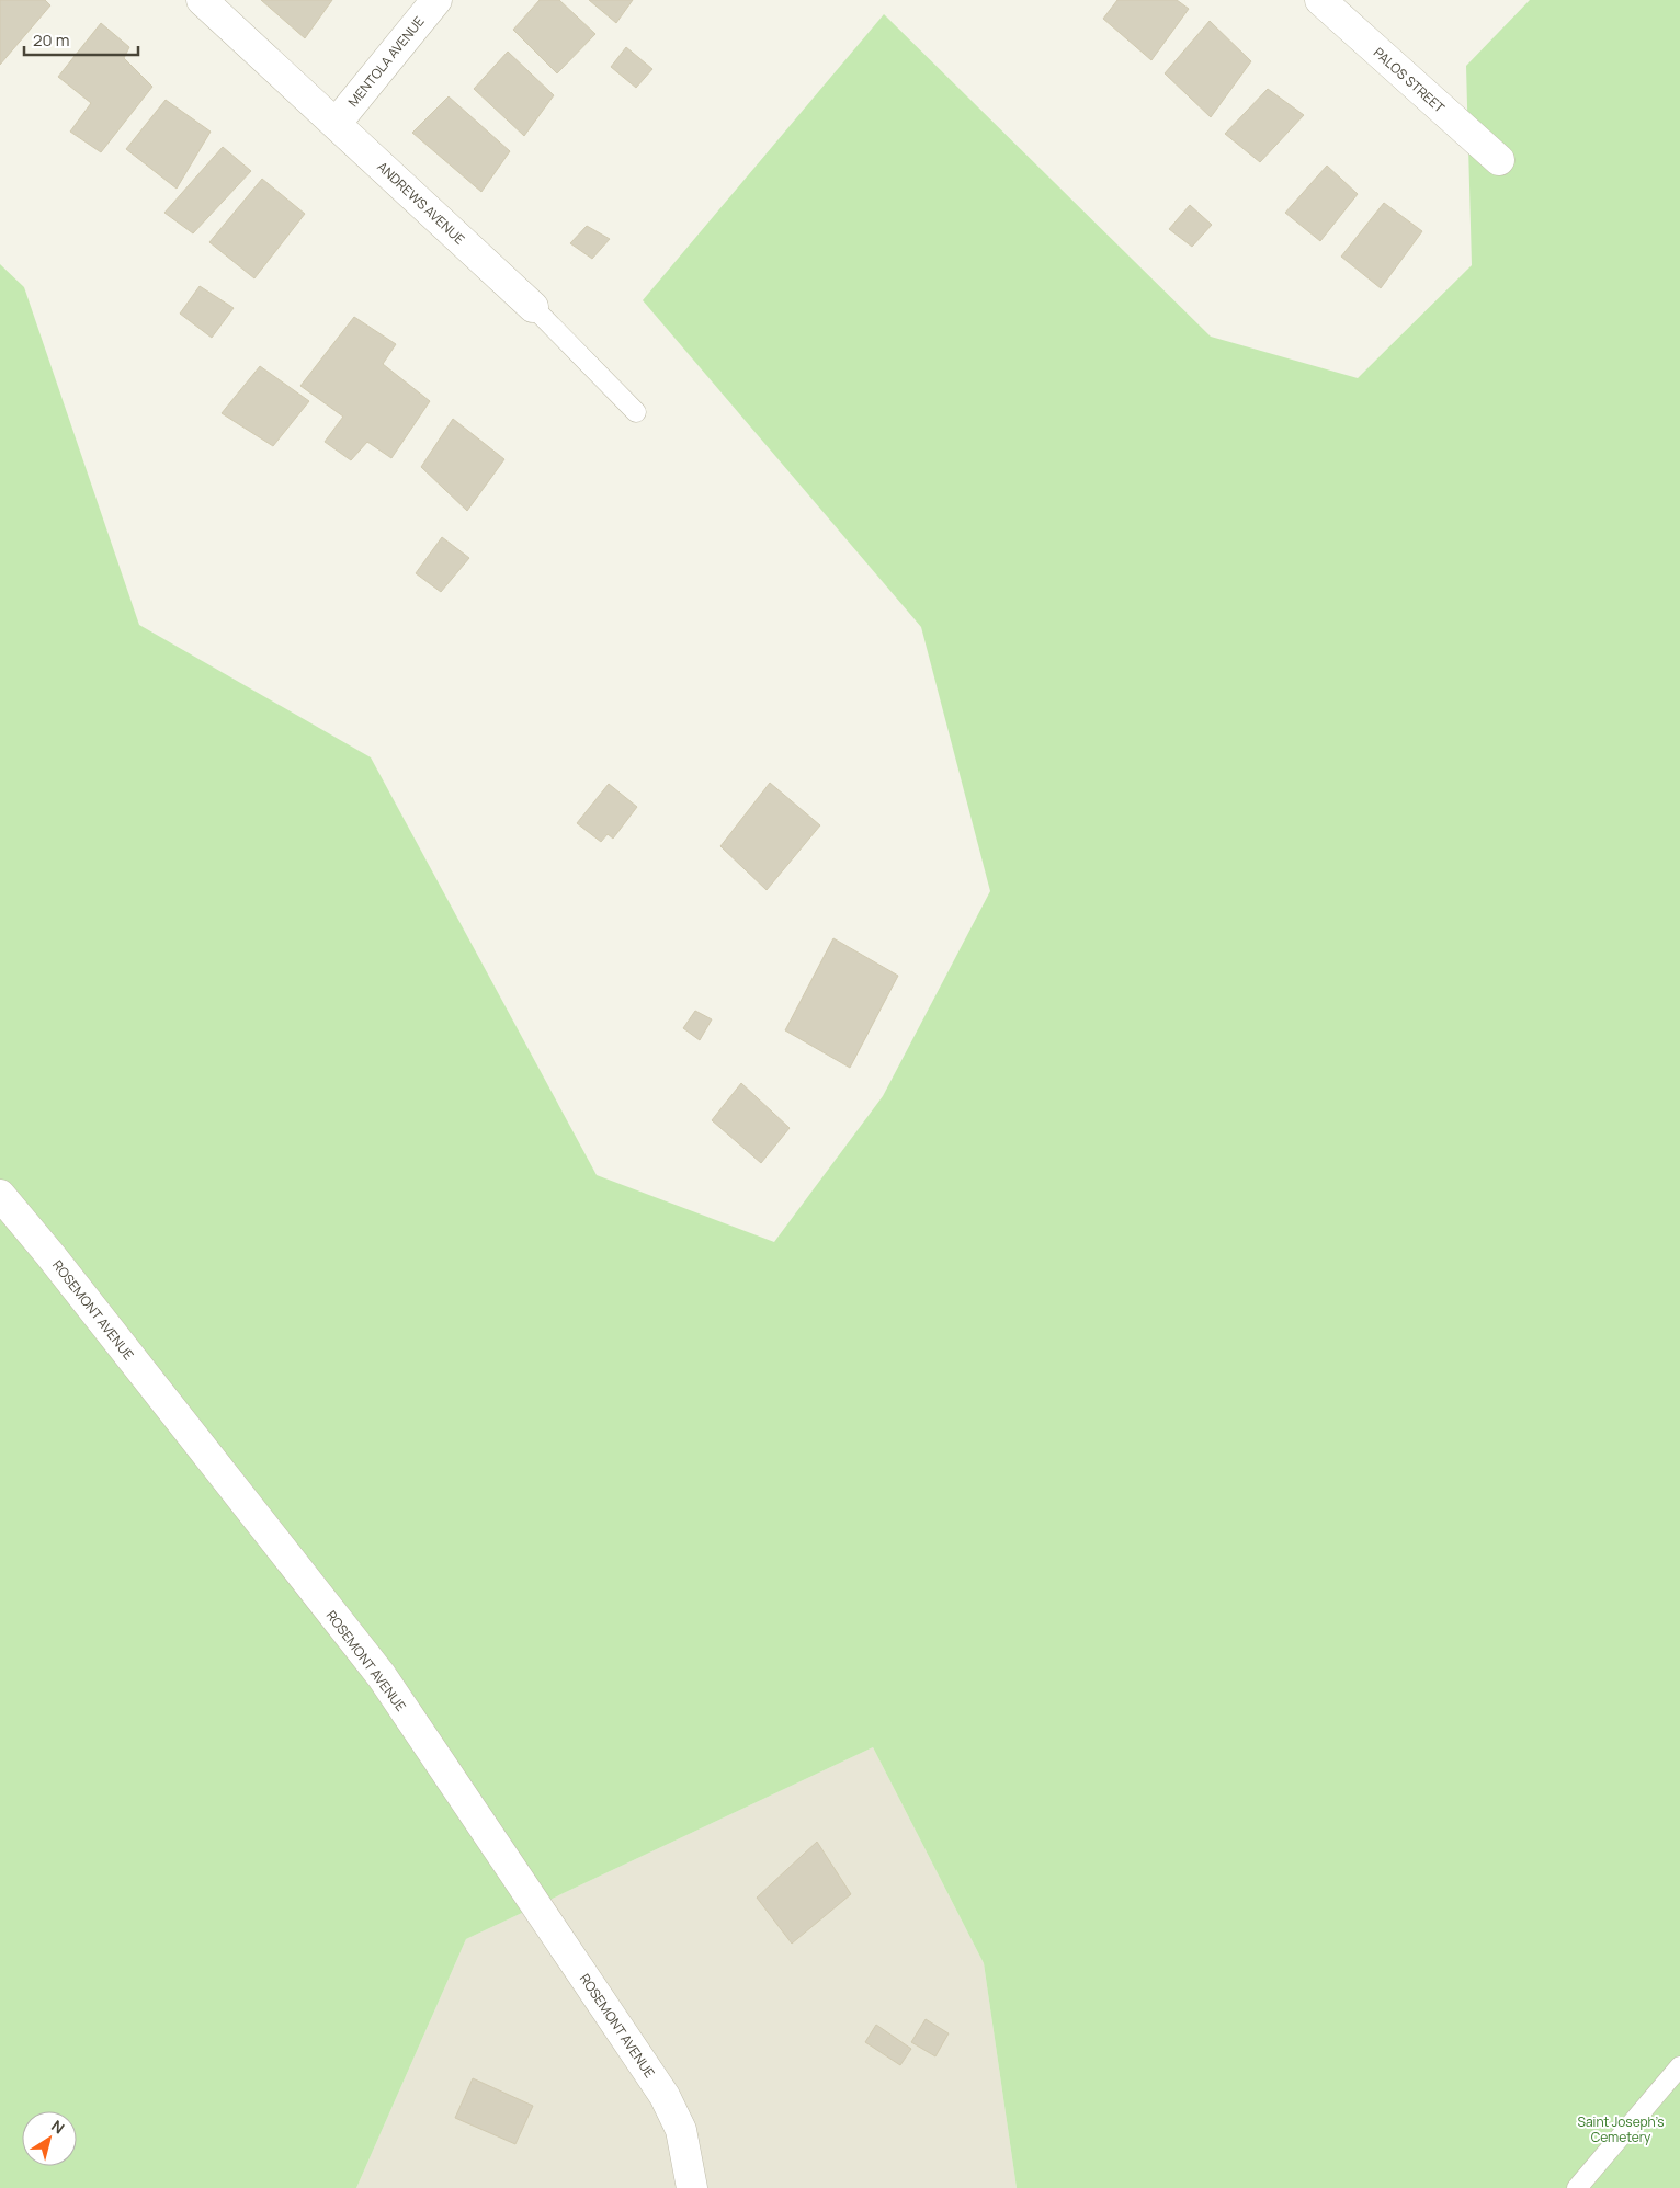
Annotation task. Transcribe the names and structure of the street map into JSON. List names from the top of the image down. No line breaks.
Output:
{"streets":{"street":["MENTOLA AVENUE","PALOS STREET","ANDREWS AVENUE","ROSEMONT AVENUE"]},"crossings":[["MENTOLA AVENUE","ANDREWS AVENUE"]],"parks":["Saint Joseph’s Cemetery"],"scale_bar":"20 m","north":"top right"}
